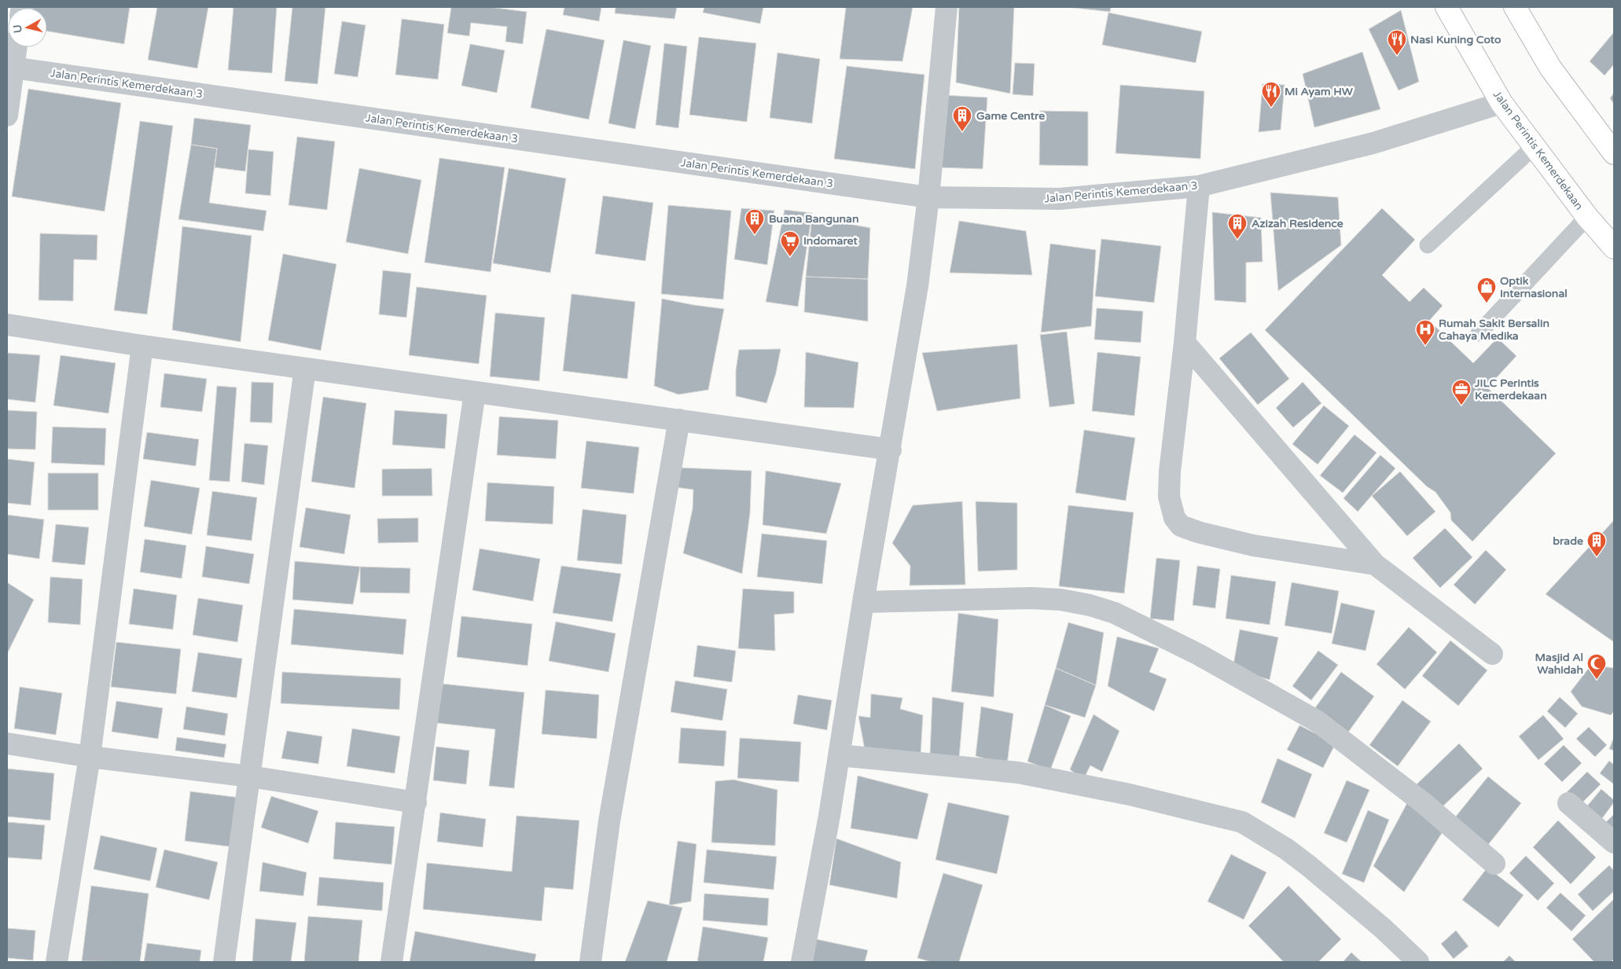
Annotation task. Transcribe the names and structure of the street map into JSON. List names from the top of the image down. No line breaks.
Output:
{"streets":{"highway":["Jalan Perintis Kemerdekaan"],"street":["Jalan Perintis Kemerdekaan 3"]},"crossings":[["Jalan Perintis Kemerdekaan 3","Jalan Perintis Kemerdekaan"]],"places":{"restaurant":["Nasi Kuning Coto","Mi Ayam HW"],"building":["Game Centre","Buana Bangunan","Azizah Residence","brade"],"supermarket":["Indomaret"],"shop":["Optik Internasional"],"hospital":["Rumah Sakit Bersalin Cahaya Medika"],"office":["JILC Perintis Kemerdekaan"],"mosque":["Masjid Al Wahidah"]},"north":"left"}
